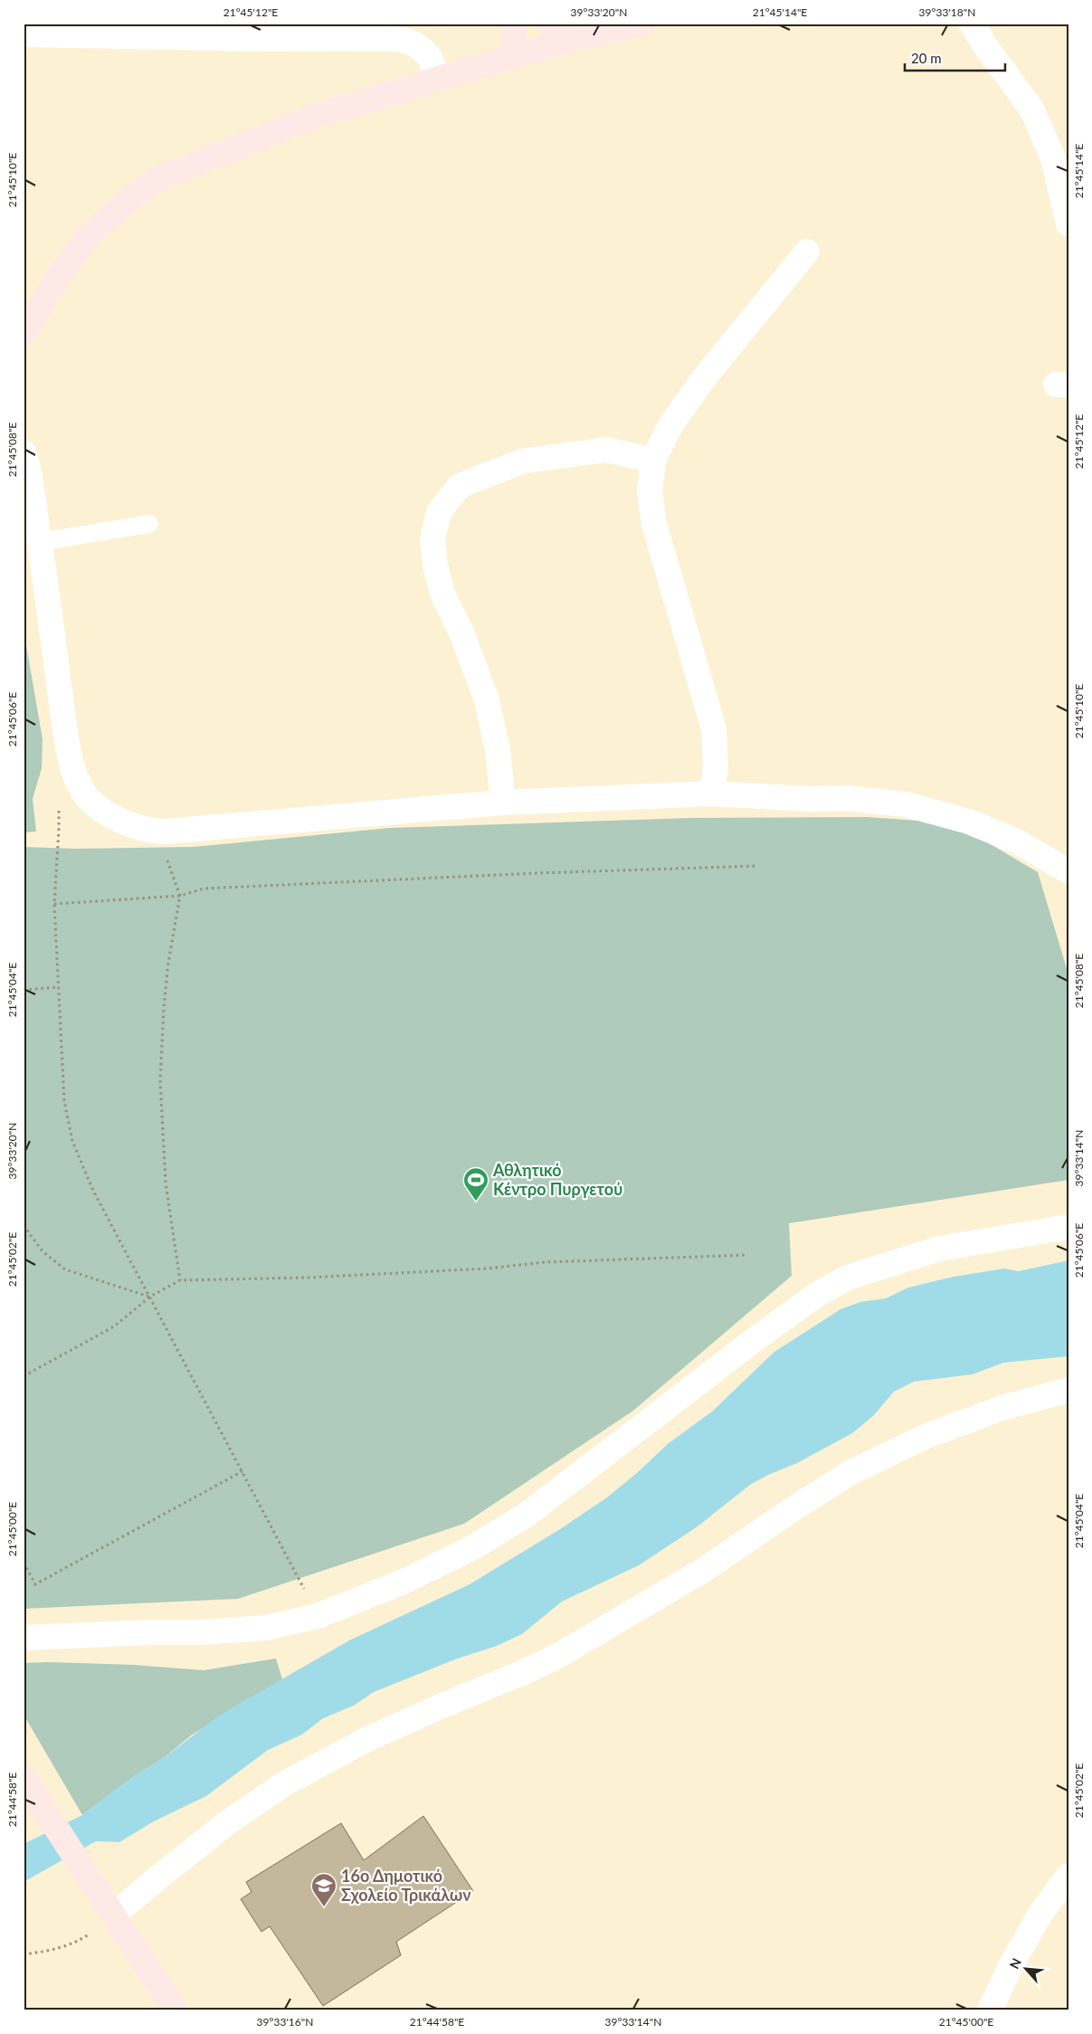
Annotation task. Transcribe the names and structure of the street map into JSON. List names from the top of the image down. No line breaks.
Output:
{"places":{"sports":["Αθλητικό Κέντρο Πυργετού"],"school or university":["16ο Δημοτικό Σχολείο Τρικάλων"]},"scale_bar":"20 m","north":"top left","coordinates":["21°45'12\"E","39°33'20\"N","21°45'14\"E","39°33'18\"N","21°45'10\"E","21°45'08\"E","21°45'06\"E","21°45'04\"E","39°33'14\"N","21°45'02\"E","21°45'00\"E","21°44'58\"E","39°33'16\"N"]}
